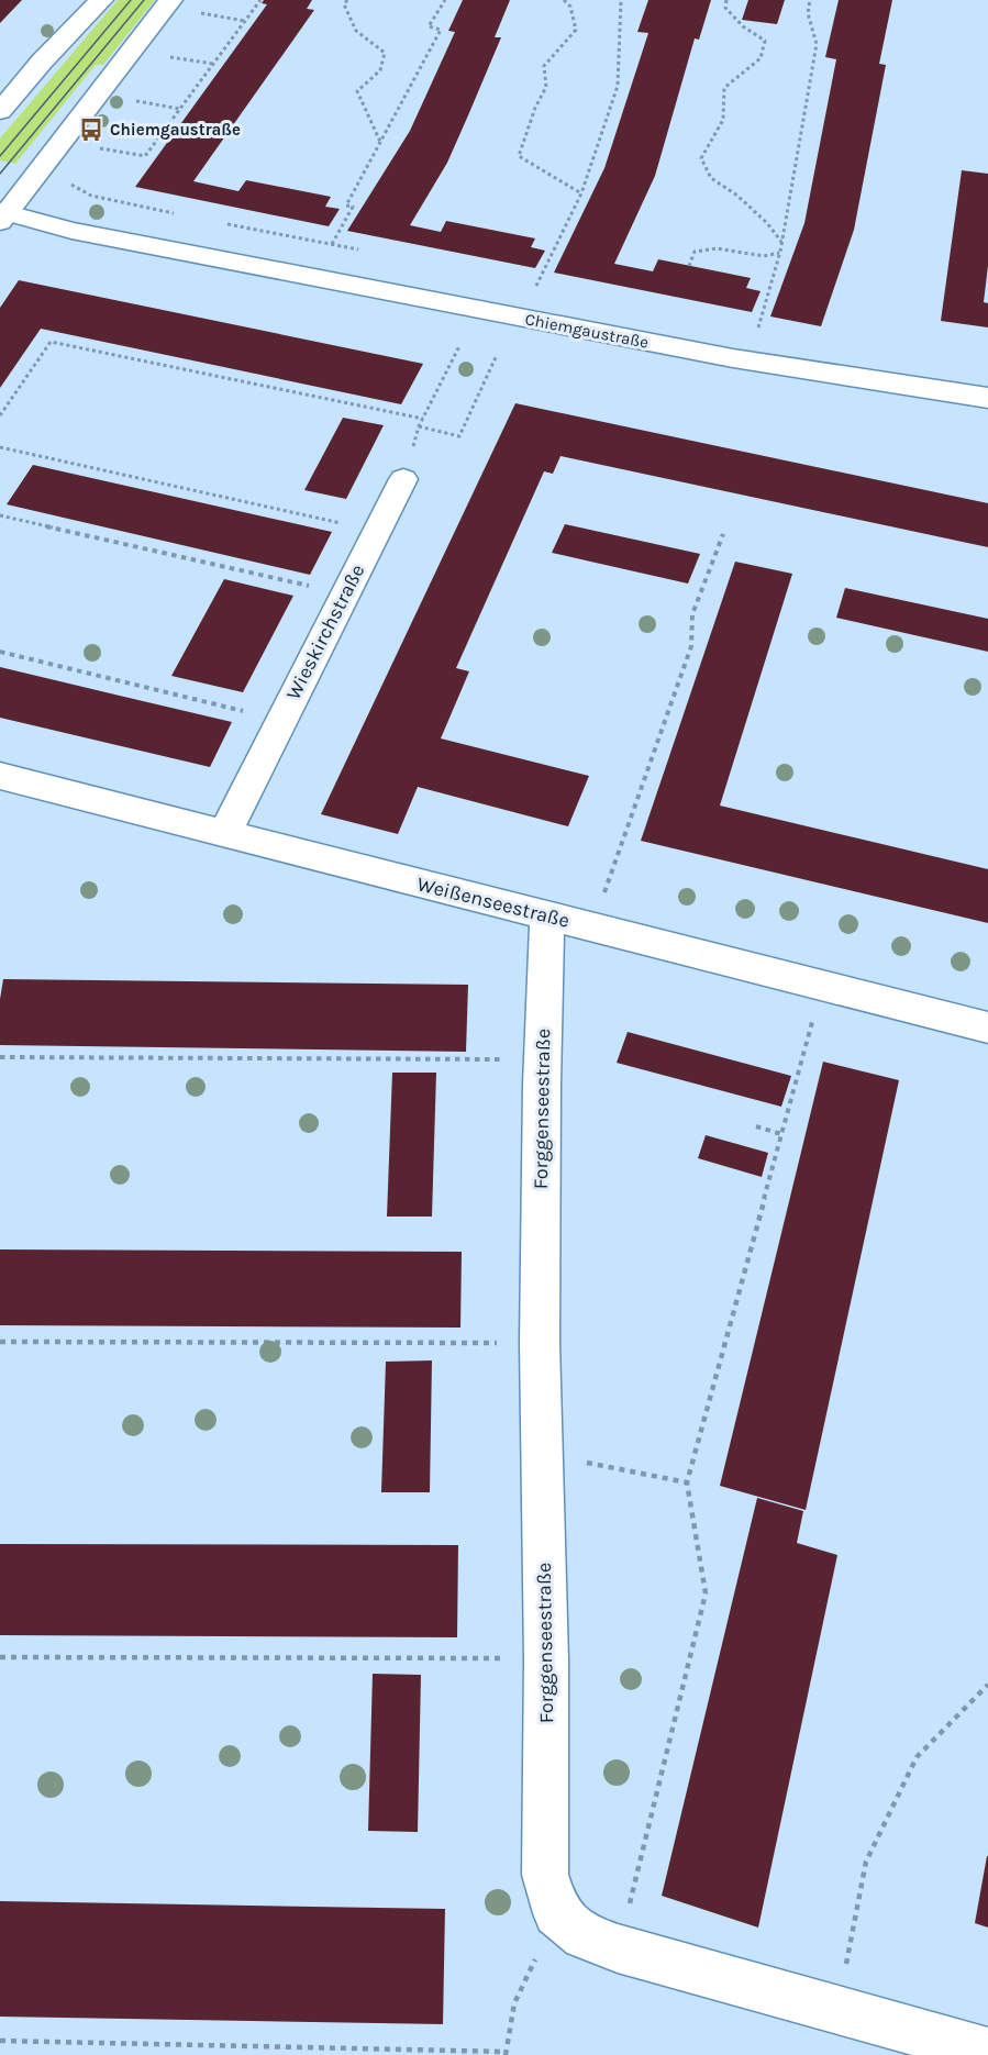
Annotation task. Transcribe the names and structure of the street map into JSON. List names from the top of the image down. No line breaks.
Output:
{"streets":{"street":["Chiemgaustraße","Wieskirchstraße","Weißenseestraße","Forggenseestraße"]},"crossings":[["Wieskirchstraße","Weißenseestraße"],["Weißenseestraße","Forggenseestraße"]],"places":{"bus stop":["Chiemgaustraße"]}}
